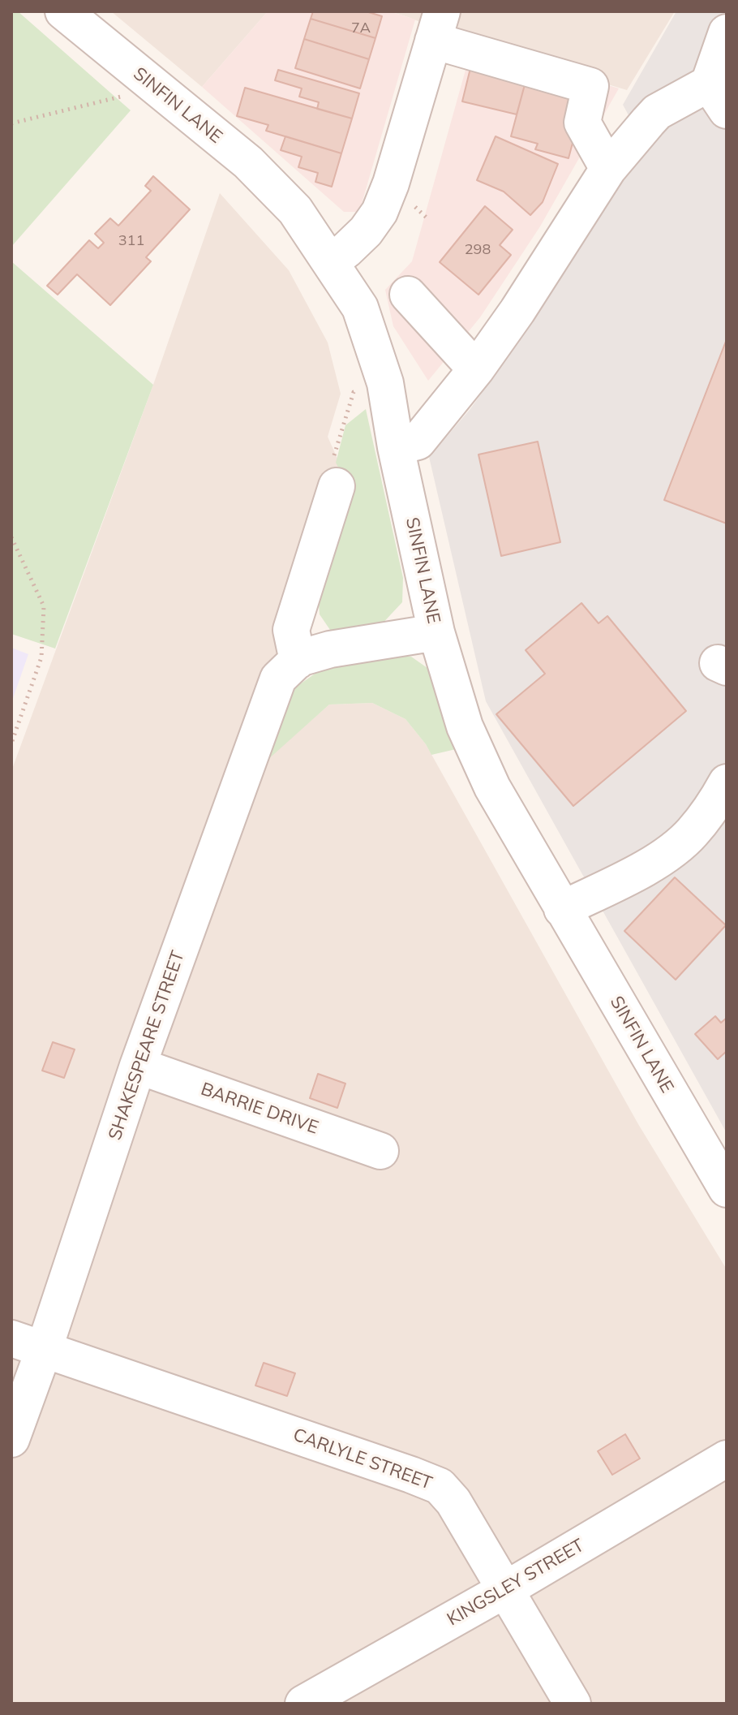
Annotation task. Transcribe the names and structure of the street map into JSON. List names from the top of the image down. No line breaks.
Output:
{"streets":{"street":["SINFIN LANE","SHAKESPEARE STREET","BARRIE DRIVE","CARLYLE STREET","KINGSLEY STREET"]},"crossings":[["SINFIN LANE","SHAKESPEARE STREET"],["SHAKESPEARE STREET","BARRIE DRIVE"],["SHAKESPEARE STREET","CARLYLE STREET"],["CARLYLE STREET","KINGSLEY STREET"]],"house_numbers":["7A","311","298"]}
